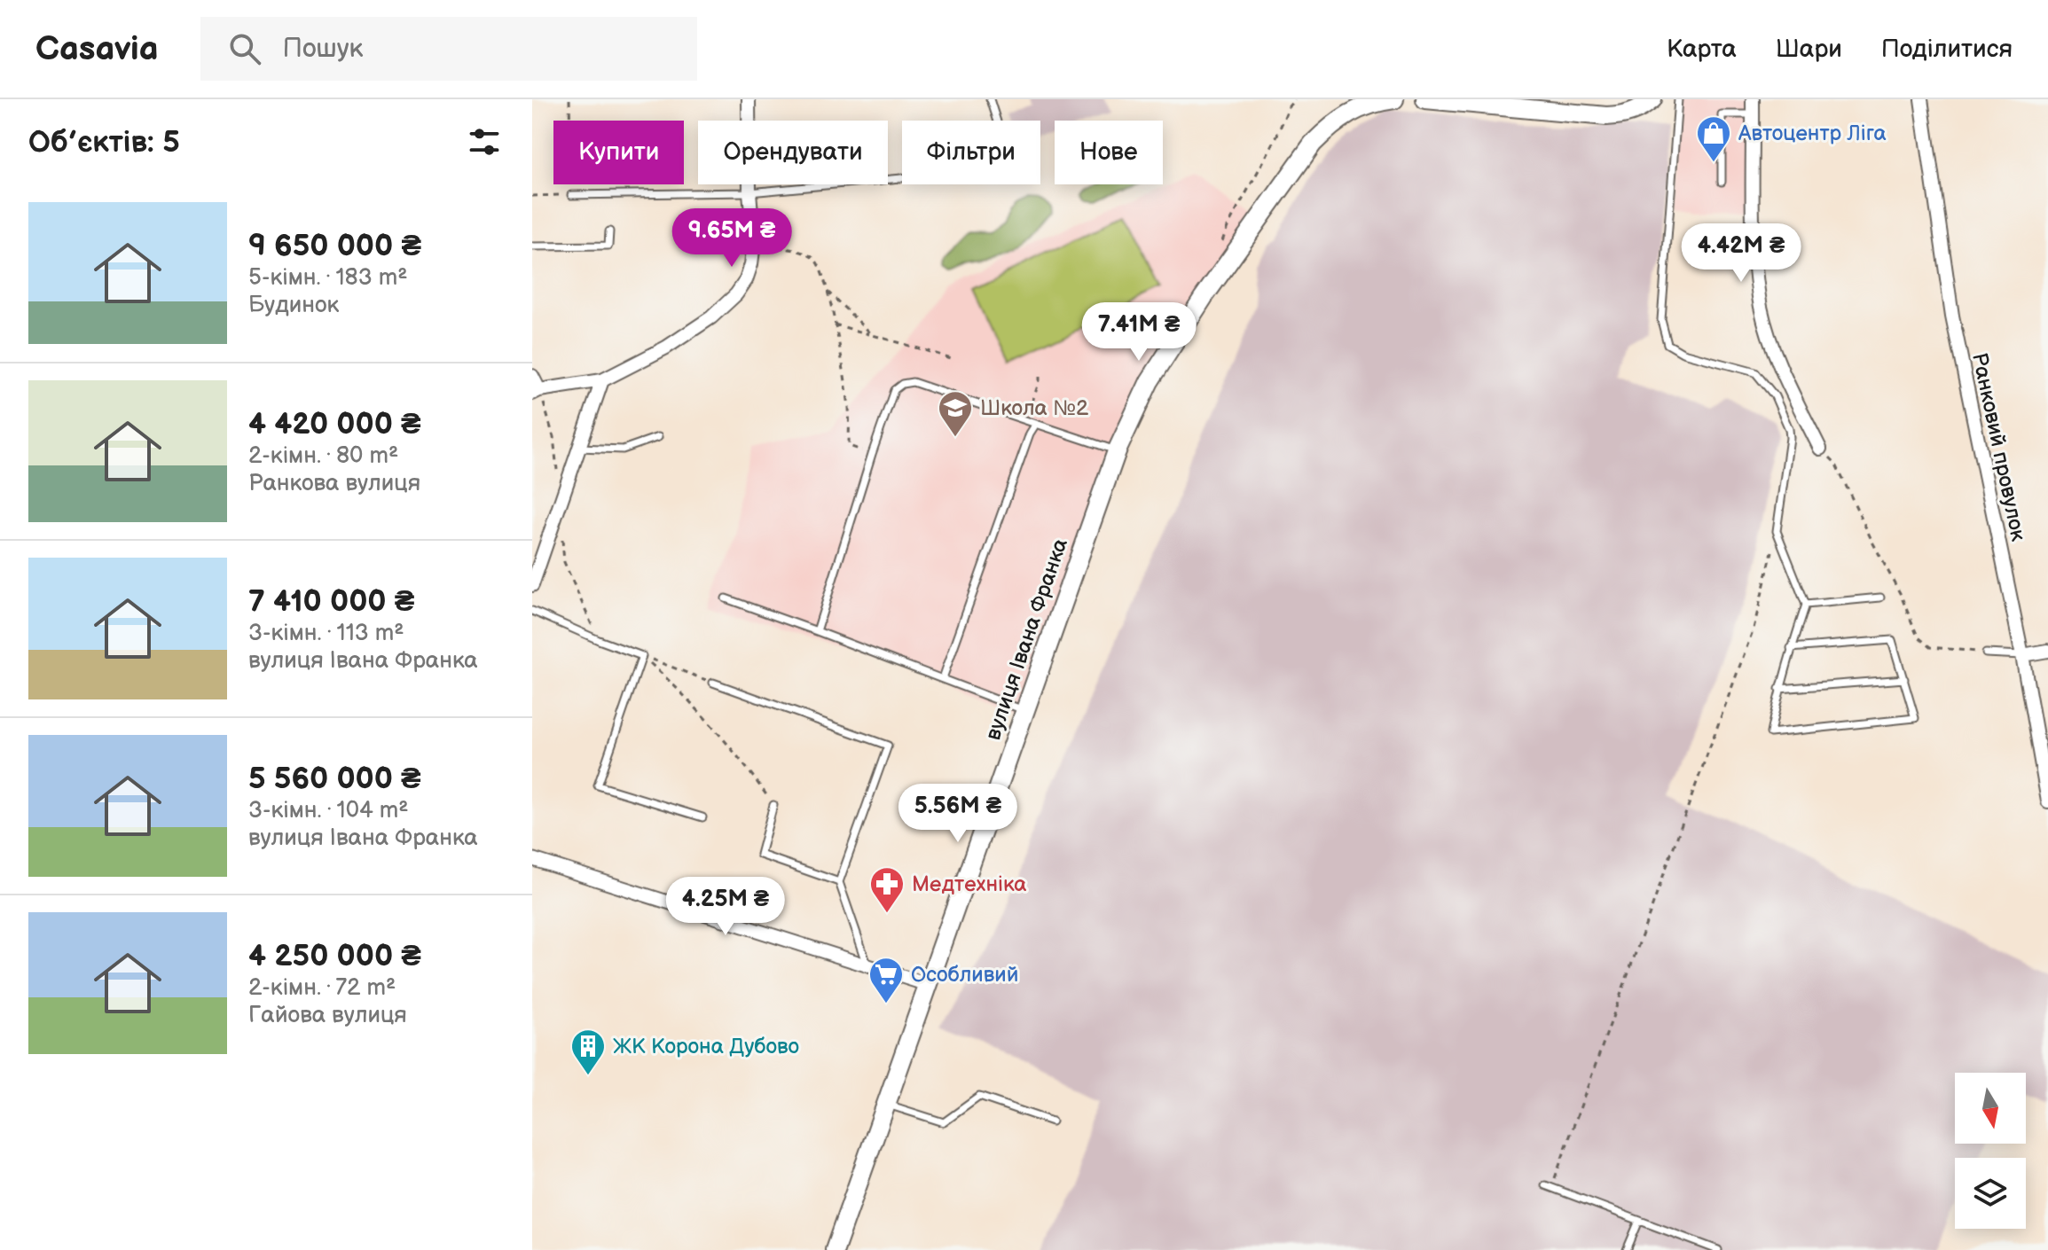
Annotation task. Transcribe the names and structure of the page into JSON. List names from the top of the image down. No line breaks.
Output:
{"streets":{"main road":["вулиця Івана Франка"],"street":["Ранковий провулок"]},"places":{"shop":["Автоцентр Ліга"],"school or university":["Школа №2"],"pharmacy":["Медтехніка"],"supermarket":["Особливий"],"building":["ЖК Корона Дубово"]},"north":"bottom","page":{"header":"Casavia","search":"Пошук","nav":["Карта","Шари","Поділитися"],"heading":"Об’єктів: 5","chip":["Купити","Орендувати","Фільтри","Нове"],"list":[{"name":"9 650 000 ₴","note":"5-кімн. · 183 m² · Будинок"},{"name":"4 420 000 ₴","note":"2-кімн. · 80 m² · Ранкова вулиця"},{"name":"7 410 000 ₴","note":"3-кімн. · 113 m² · вулиця Івана Франка"},{"name":"5 560 000 ₴","note":"3-кімн. · 104 m² · вулиця Івана Франка"},{"name":"4 250 000 ₴","note":"2-кімн. · 72 m² · Гайова вулиця"}],"price":["9.65M ₴","4.42M ₴","7.41M ₴","5.56M ₴","4.25M ₴"]}}
